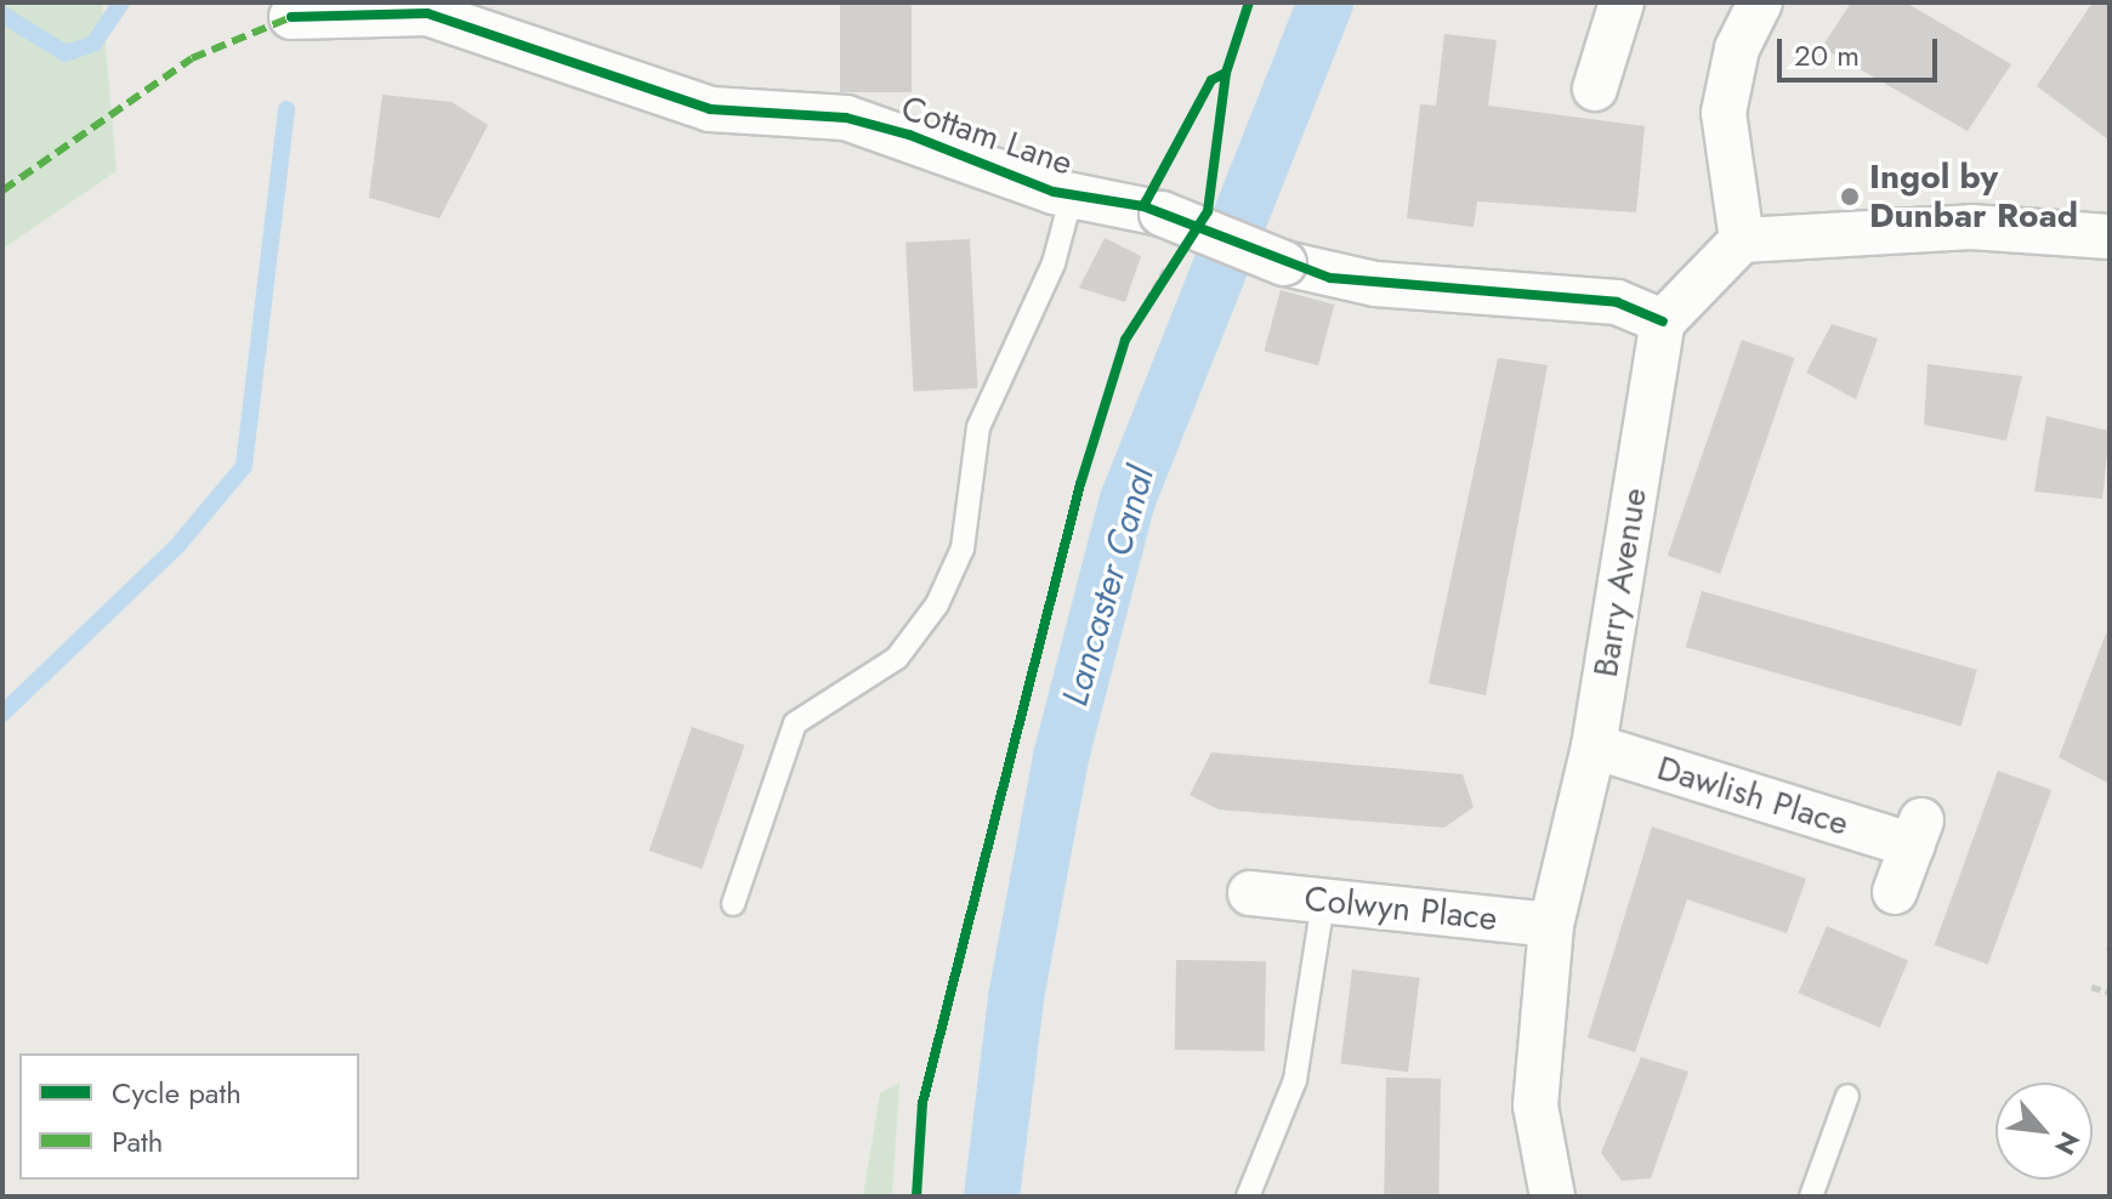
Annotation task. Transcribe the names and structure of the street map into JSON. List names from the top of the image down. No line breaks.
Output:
{"streets":{"street":["Cottam Lane","Barry Avenue","Dawlish Place","Colwyn Place"]},"crossings":[["Cottam Lane","Barry Avenue"],["Barry Avenue","Dawlish Place"],["Barry Avenue","Colwyn Place"]],"water":["Lancaster Canal"],"places":["Ingol by Dunbar Road"],"legend":["Cycle path","Path"],"scale_bar":"20 m","north":"bottom right"}
